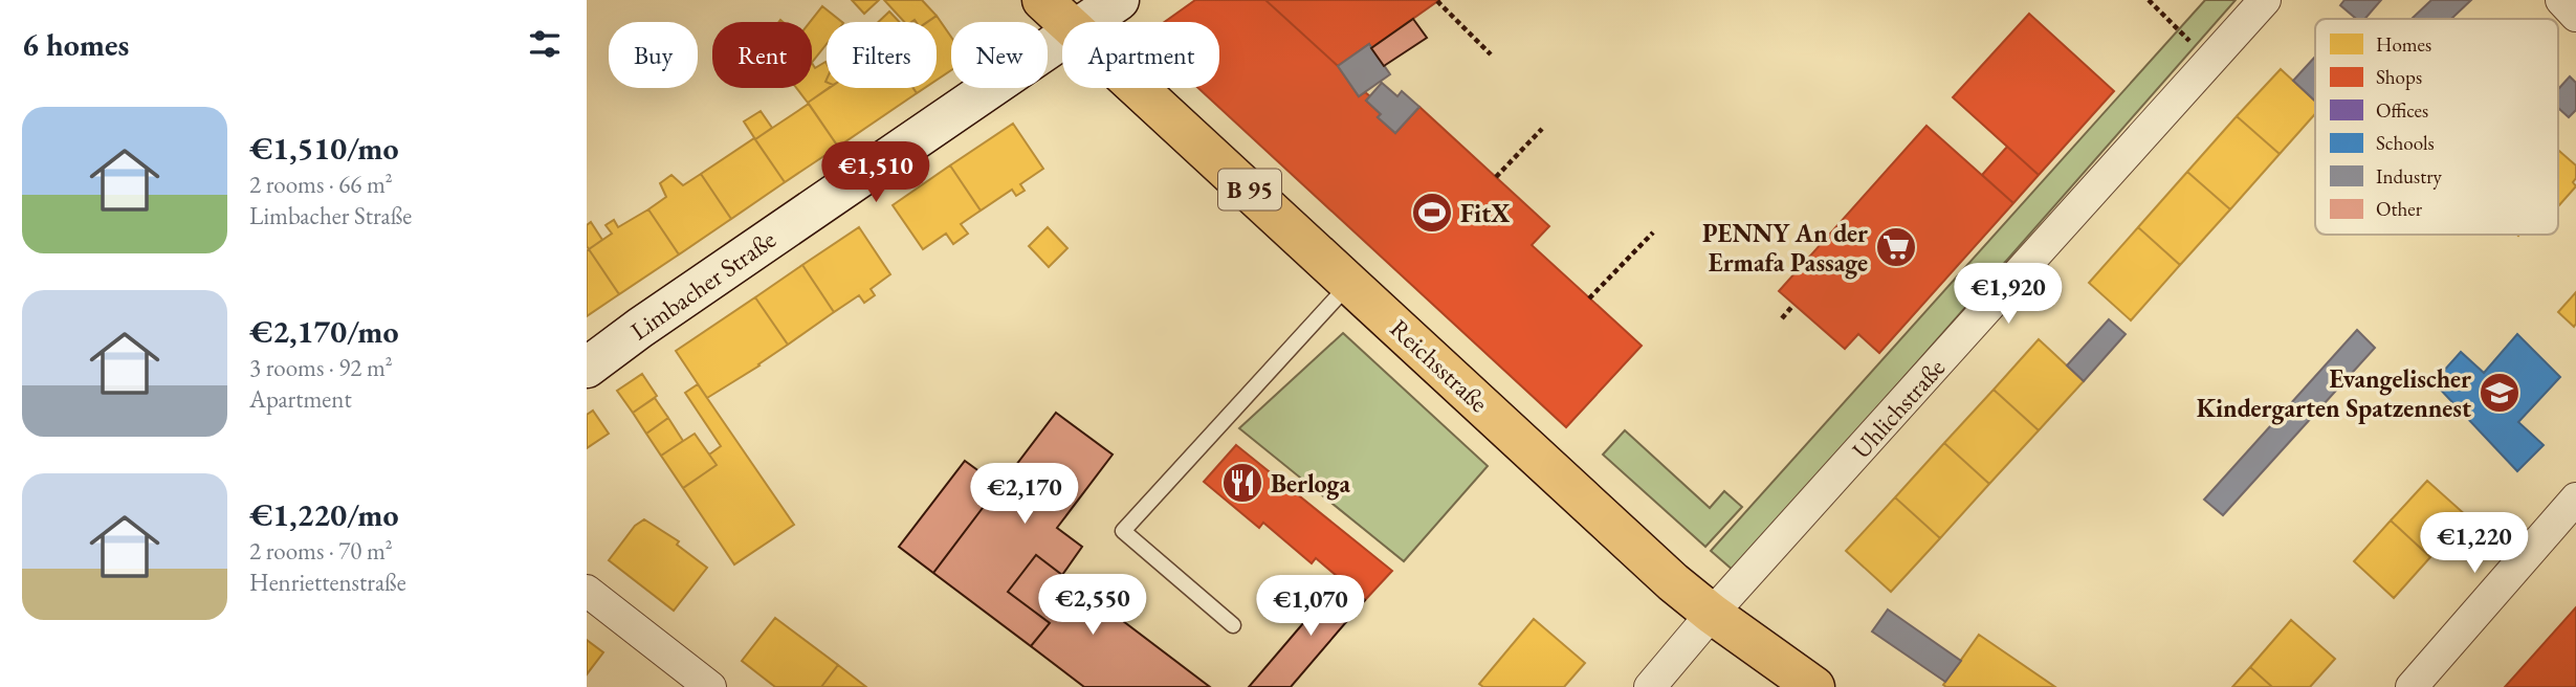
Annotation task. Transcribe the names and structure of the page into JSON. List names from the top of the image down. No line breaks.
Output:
{"streets":{"main road":["B 95","Limbacher Straße","Reichsstraße"],"street":["Uhlichstraße"]},"crossings":[["Reichsstraße","Uhlichstraße"]],"places":{"sports":["FitX"],"supermarket":["PENNY An der Ermafa Passage"],"school or university":["Evangelischer Kindergarten Spatzennest"],"restaurant":["Berloga"]},"legend":["Homes","Shops","Offices","Schools","Industry","Other"],"page":{"heading":"6 homes","chip":["Buy","Rent","Filters","New","Apartment"],"list":[{"name":"€1,510/mo","note":"2 rooms · 66 m² · Limbacher Straße"},{"name":"€2,170/mo","note":"3 rooms · 92 m² · Apartment"},{"name":"€1,220/mo","note":"2 rooms · 70 m² · Henriettenstraße"}],"price":["€1,510","€1,920","€2,170","€1,220","€2,550","€1,070"]}}
